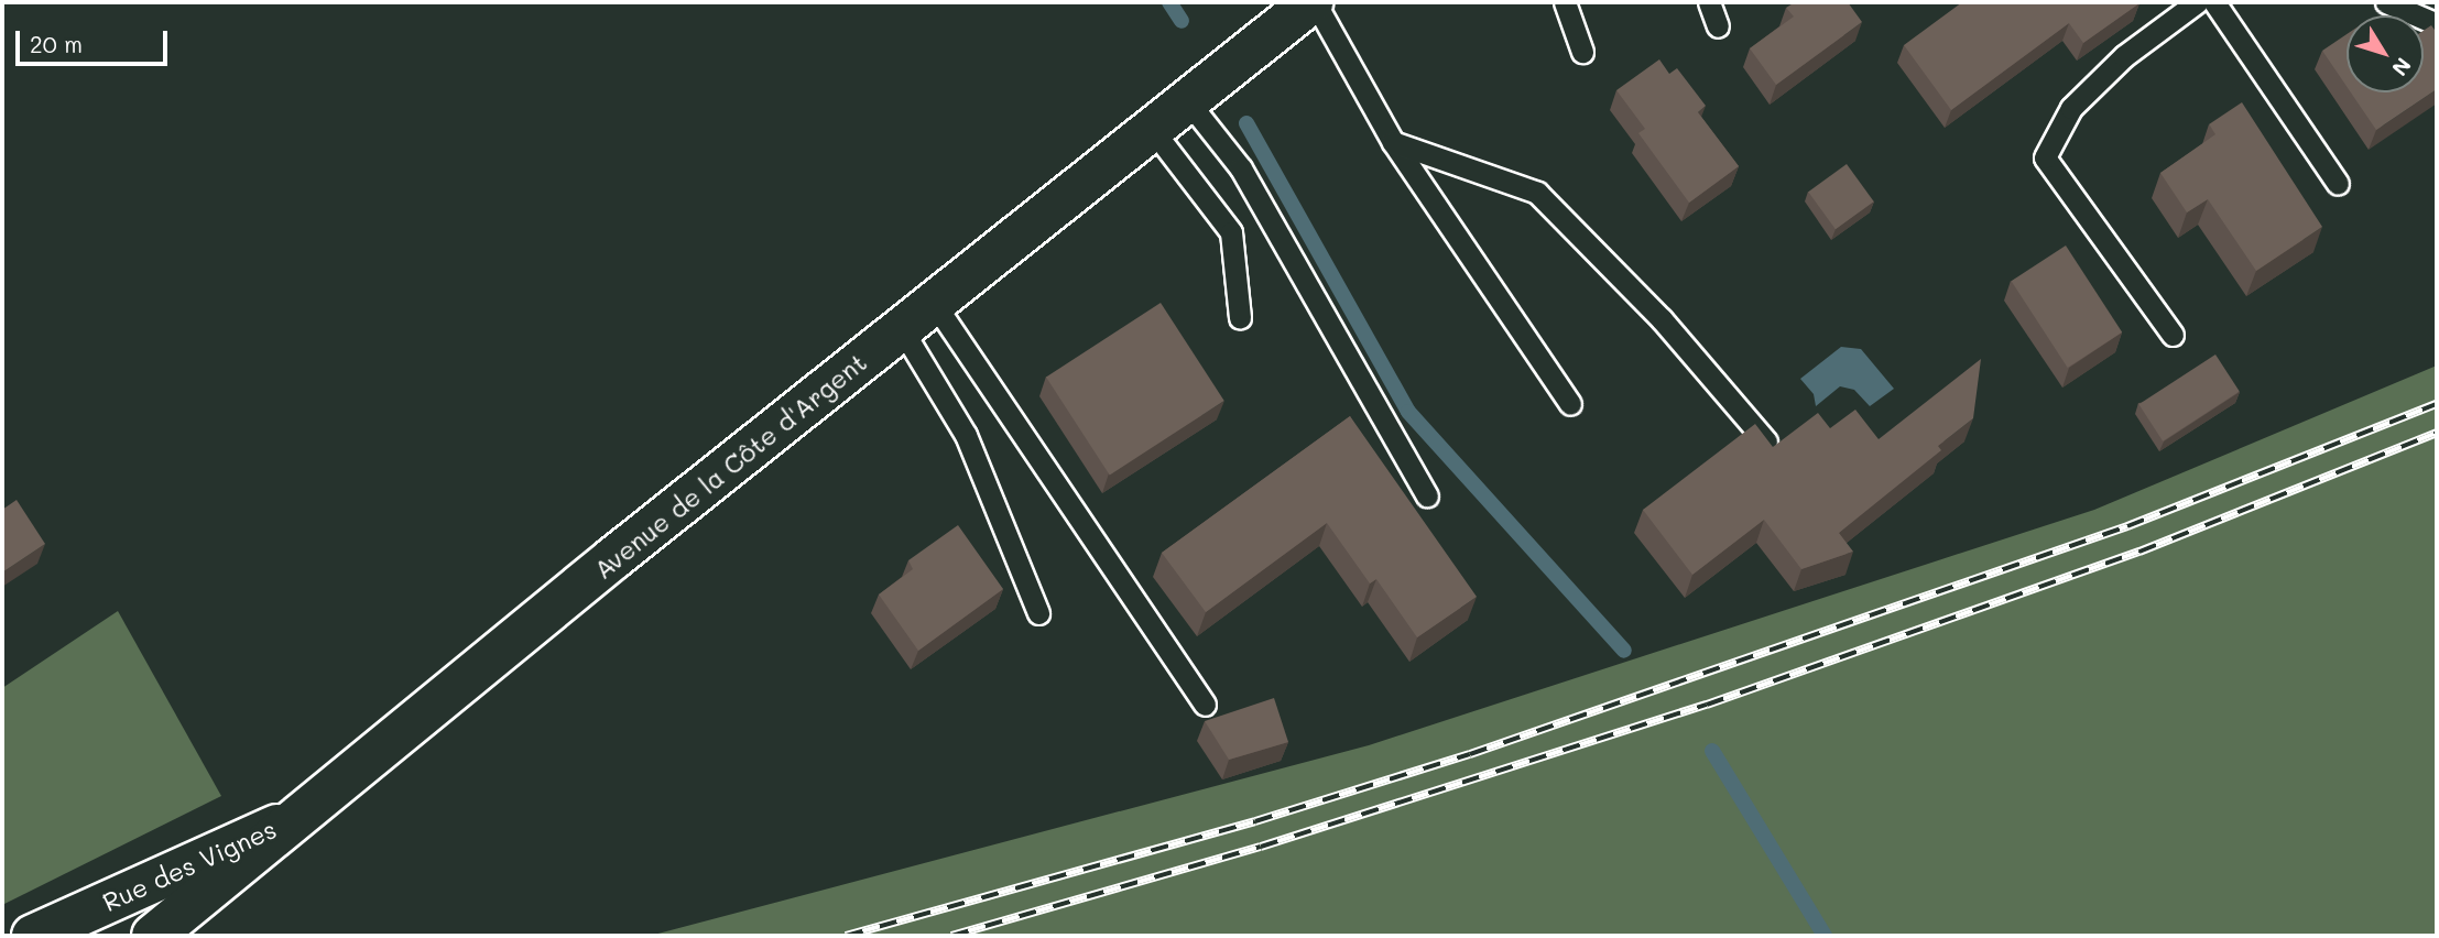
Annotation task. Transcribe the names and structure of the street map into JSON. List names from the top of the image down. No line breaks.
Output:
{"streets":{"main road":["Avenue de la Côte d'Argent","Rue des Vignes"]},"crossings":[["Avenue de la Côte d'Argent","Rue des Vignes"]],"scale_bar":"20 m","north":"bottom right"}
